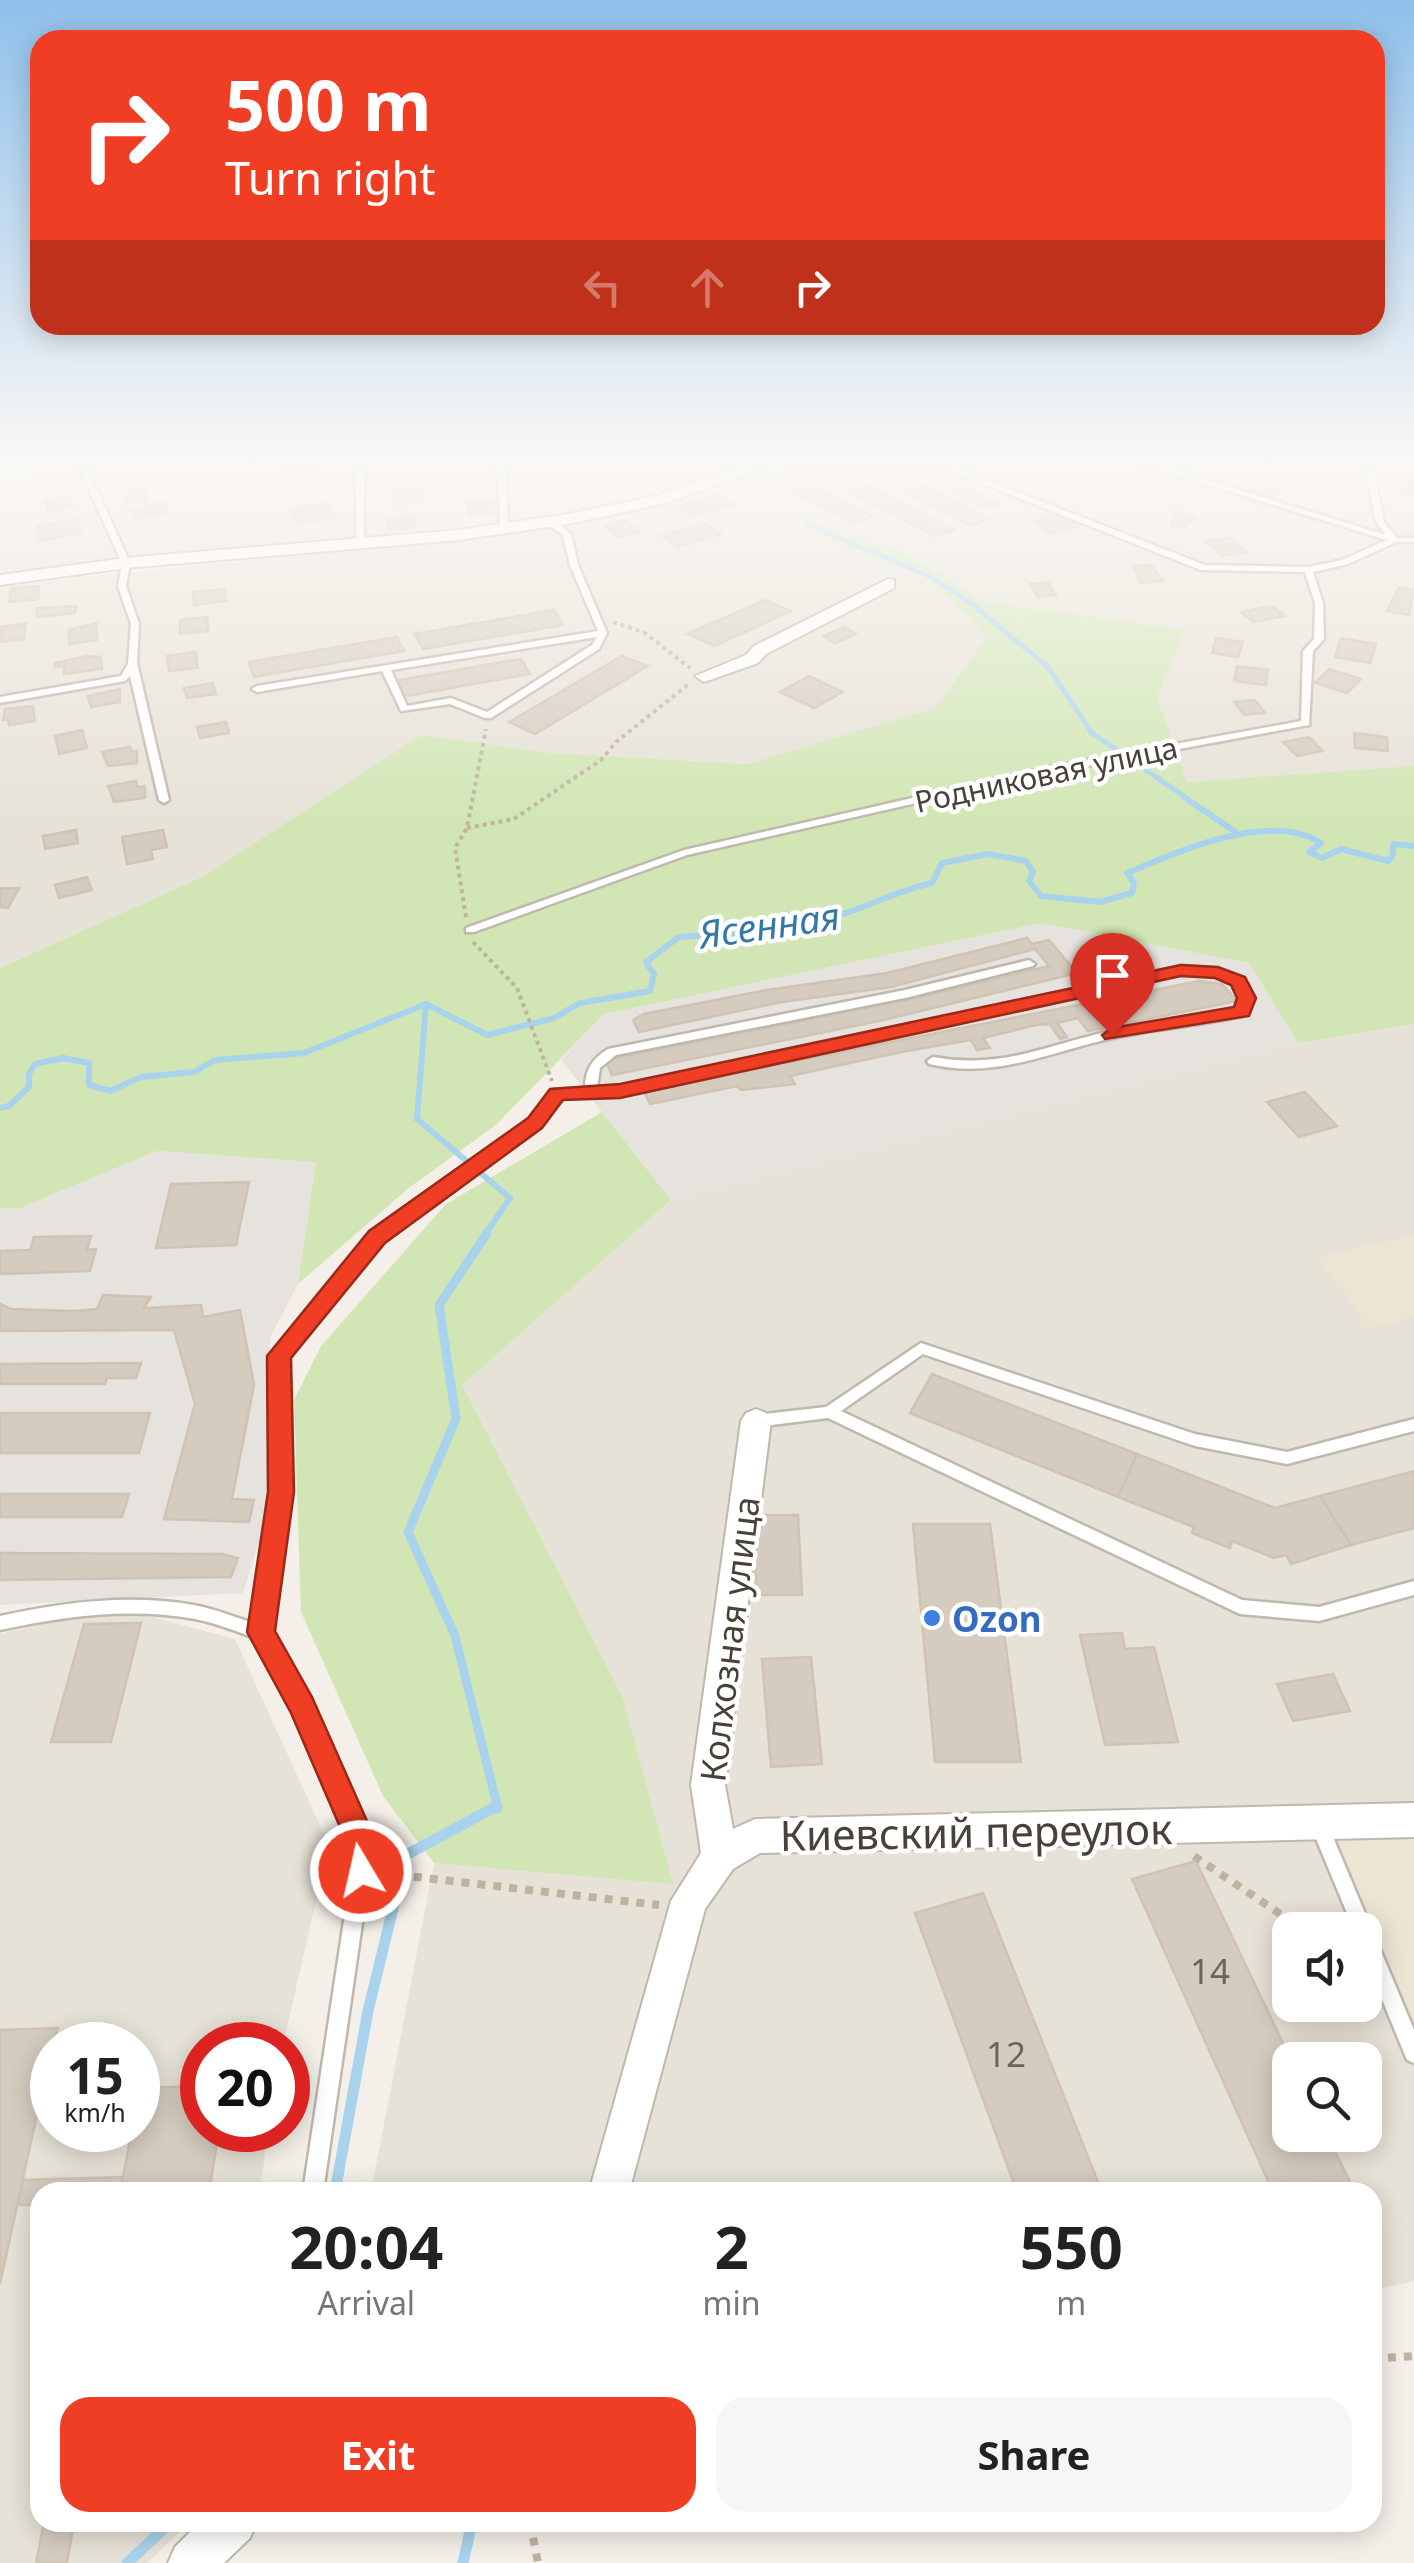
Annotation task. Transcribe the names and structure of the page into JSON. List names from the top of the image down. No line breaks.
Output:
{"streets":{"street":["Колхозная улица","Киевский переулок"],"lane":["Родниковая улица"]},"crossings":[["Колхозная улица","Киевский переулок"]],"water":["Ясенная"],"places":["Ozon"],"house_numbers":["14","12"],"page":{"turn":["500 m","Turn right"],"speed":"15 km/h","limit":"20","eta":["20:04","Arrival","2","min","550","m"],"buttons":["Exit","Share"]}}
